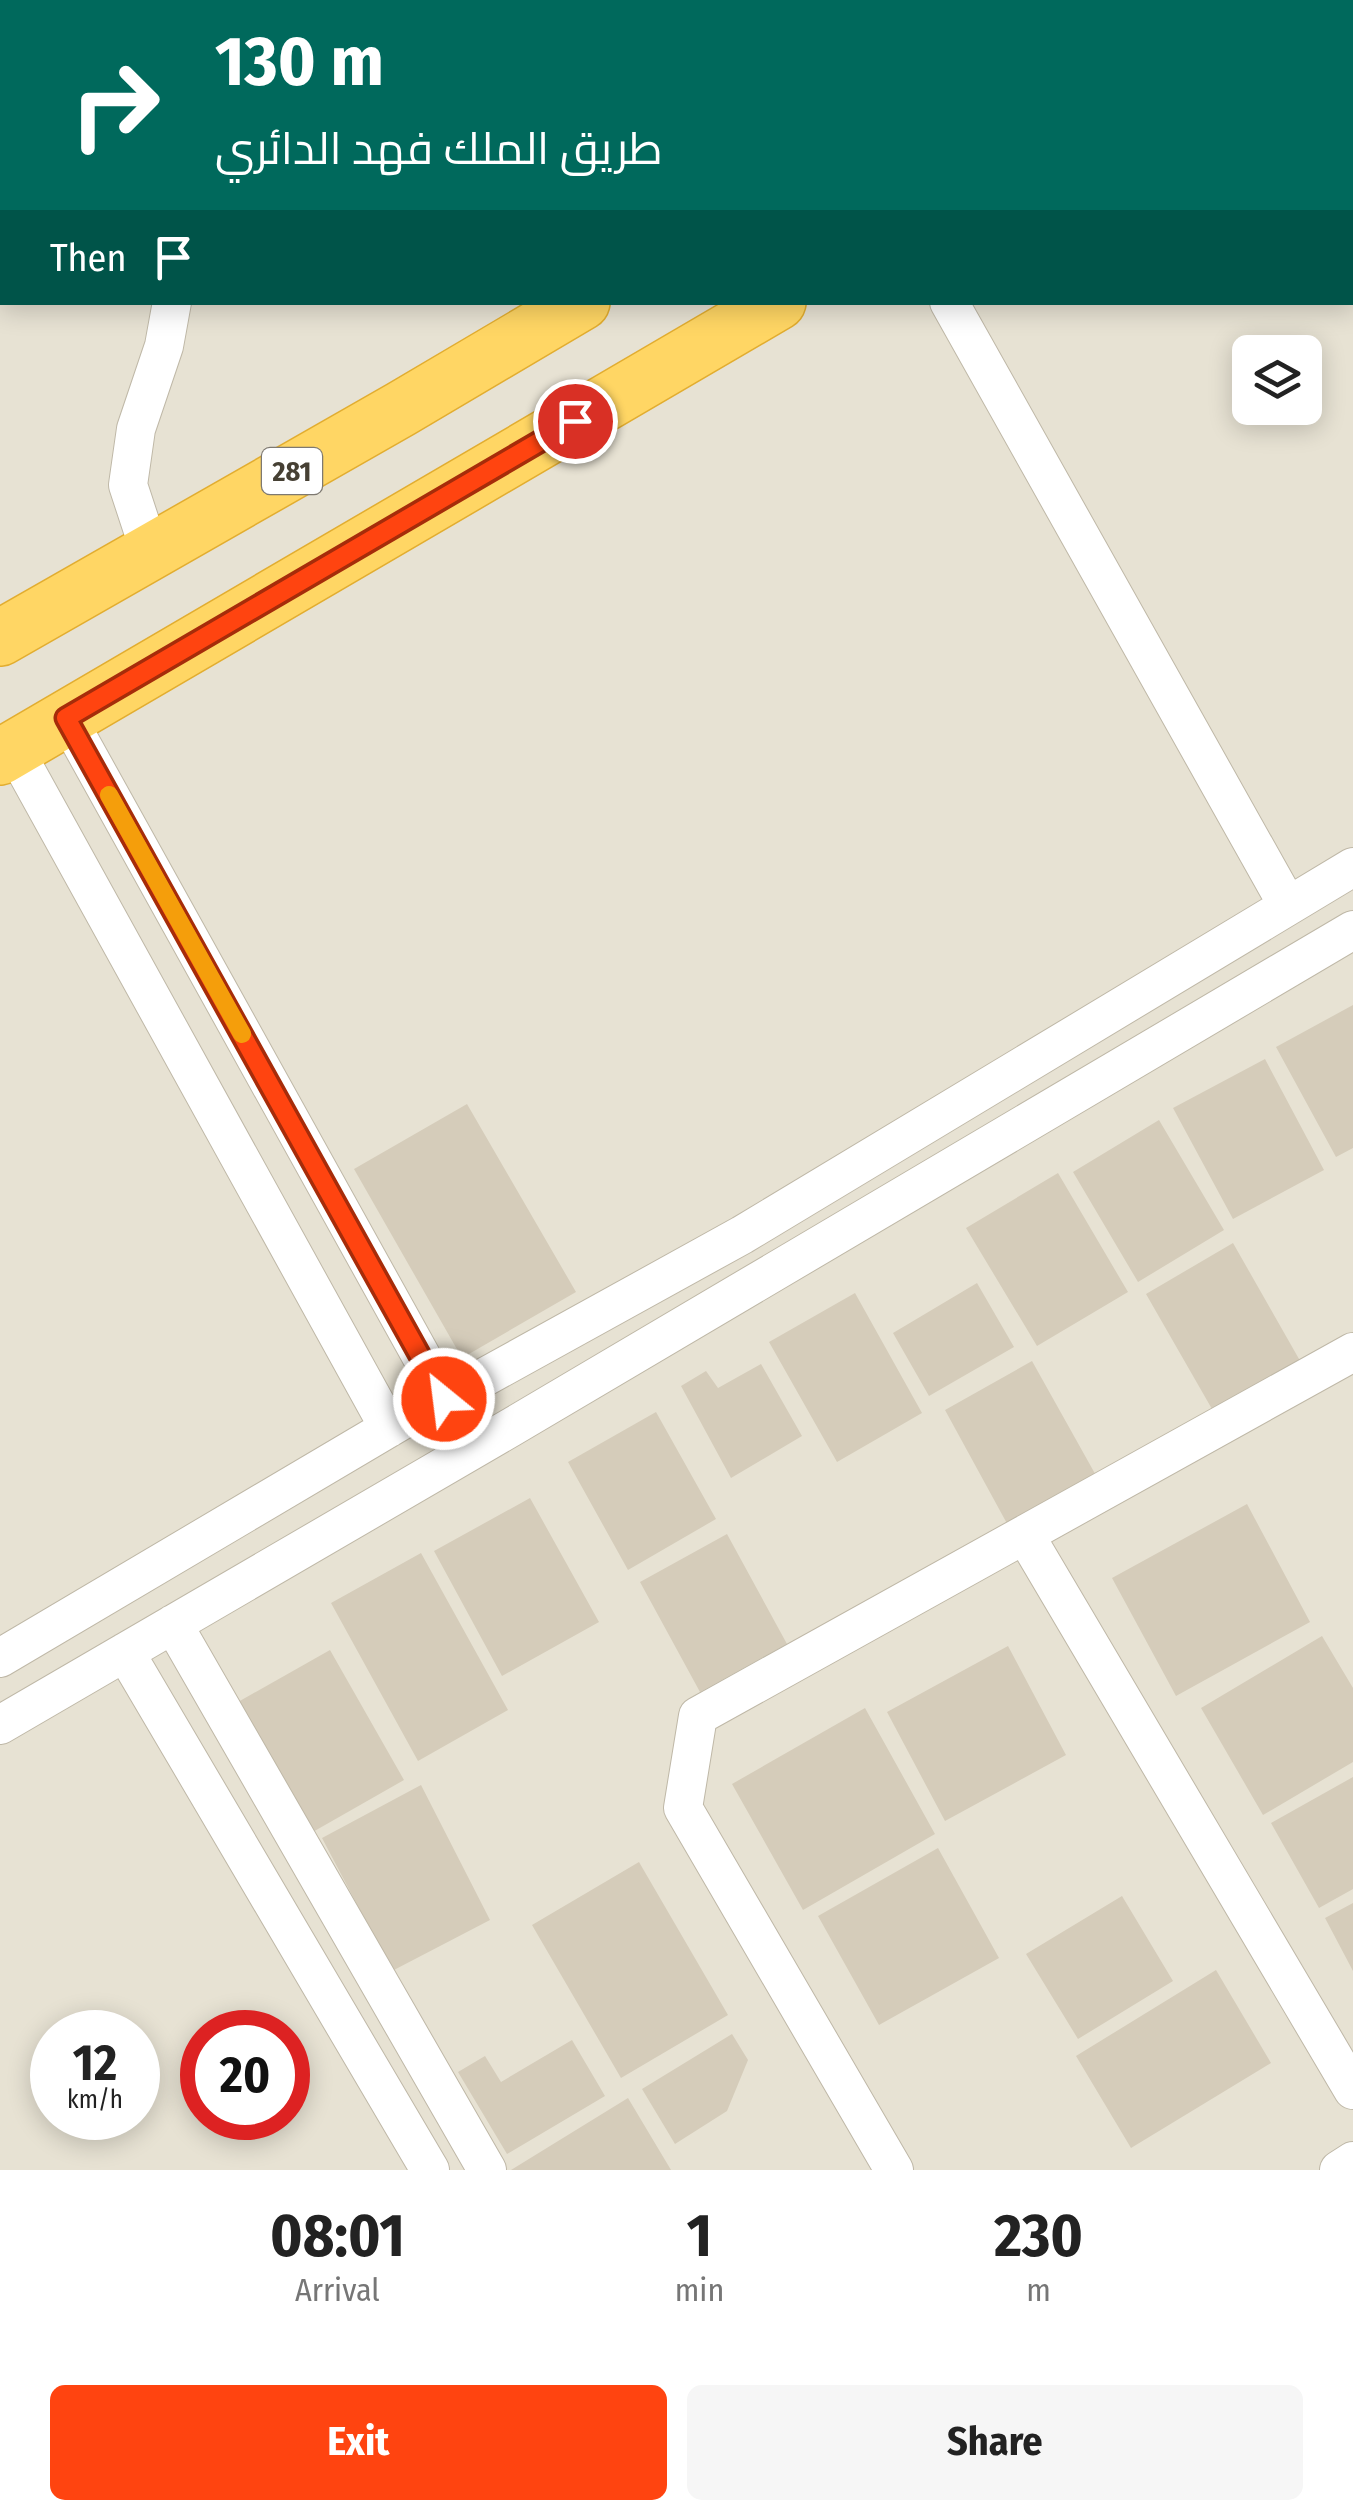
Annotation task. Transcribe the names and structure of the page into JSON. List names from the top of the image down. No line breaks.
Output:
{"streets":{"highway":["281"]},"page":{"turn":["130 m","طريق الملك فهد الدائري"],"then":"Then","speed":"12 km/h","limit":"20","eta":["08:01","Arrival","1","min","230","m"],"buttons":["Exit","Share"]}}
